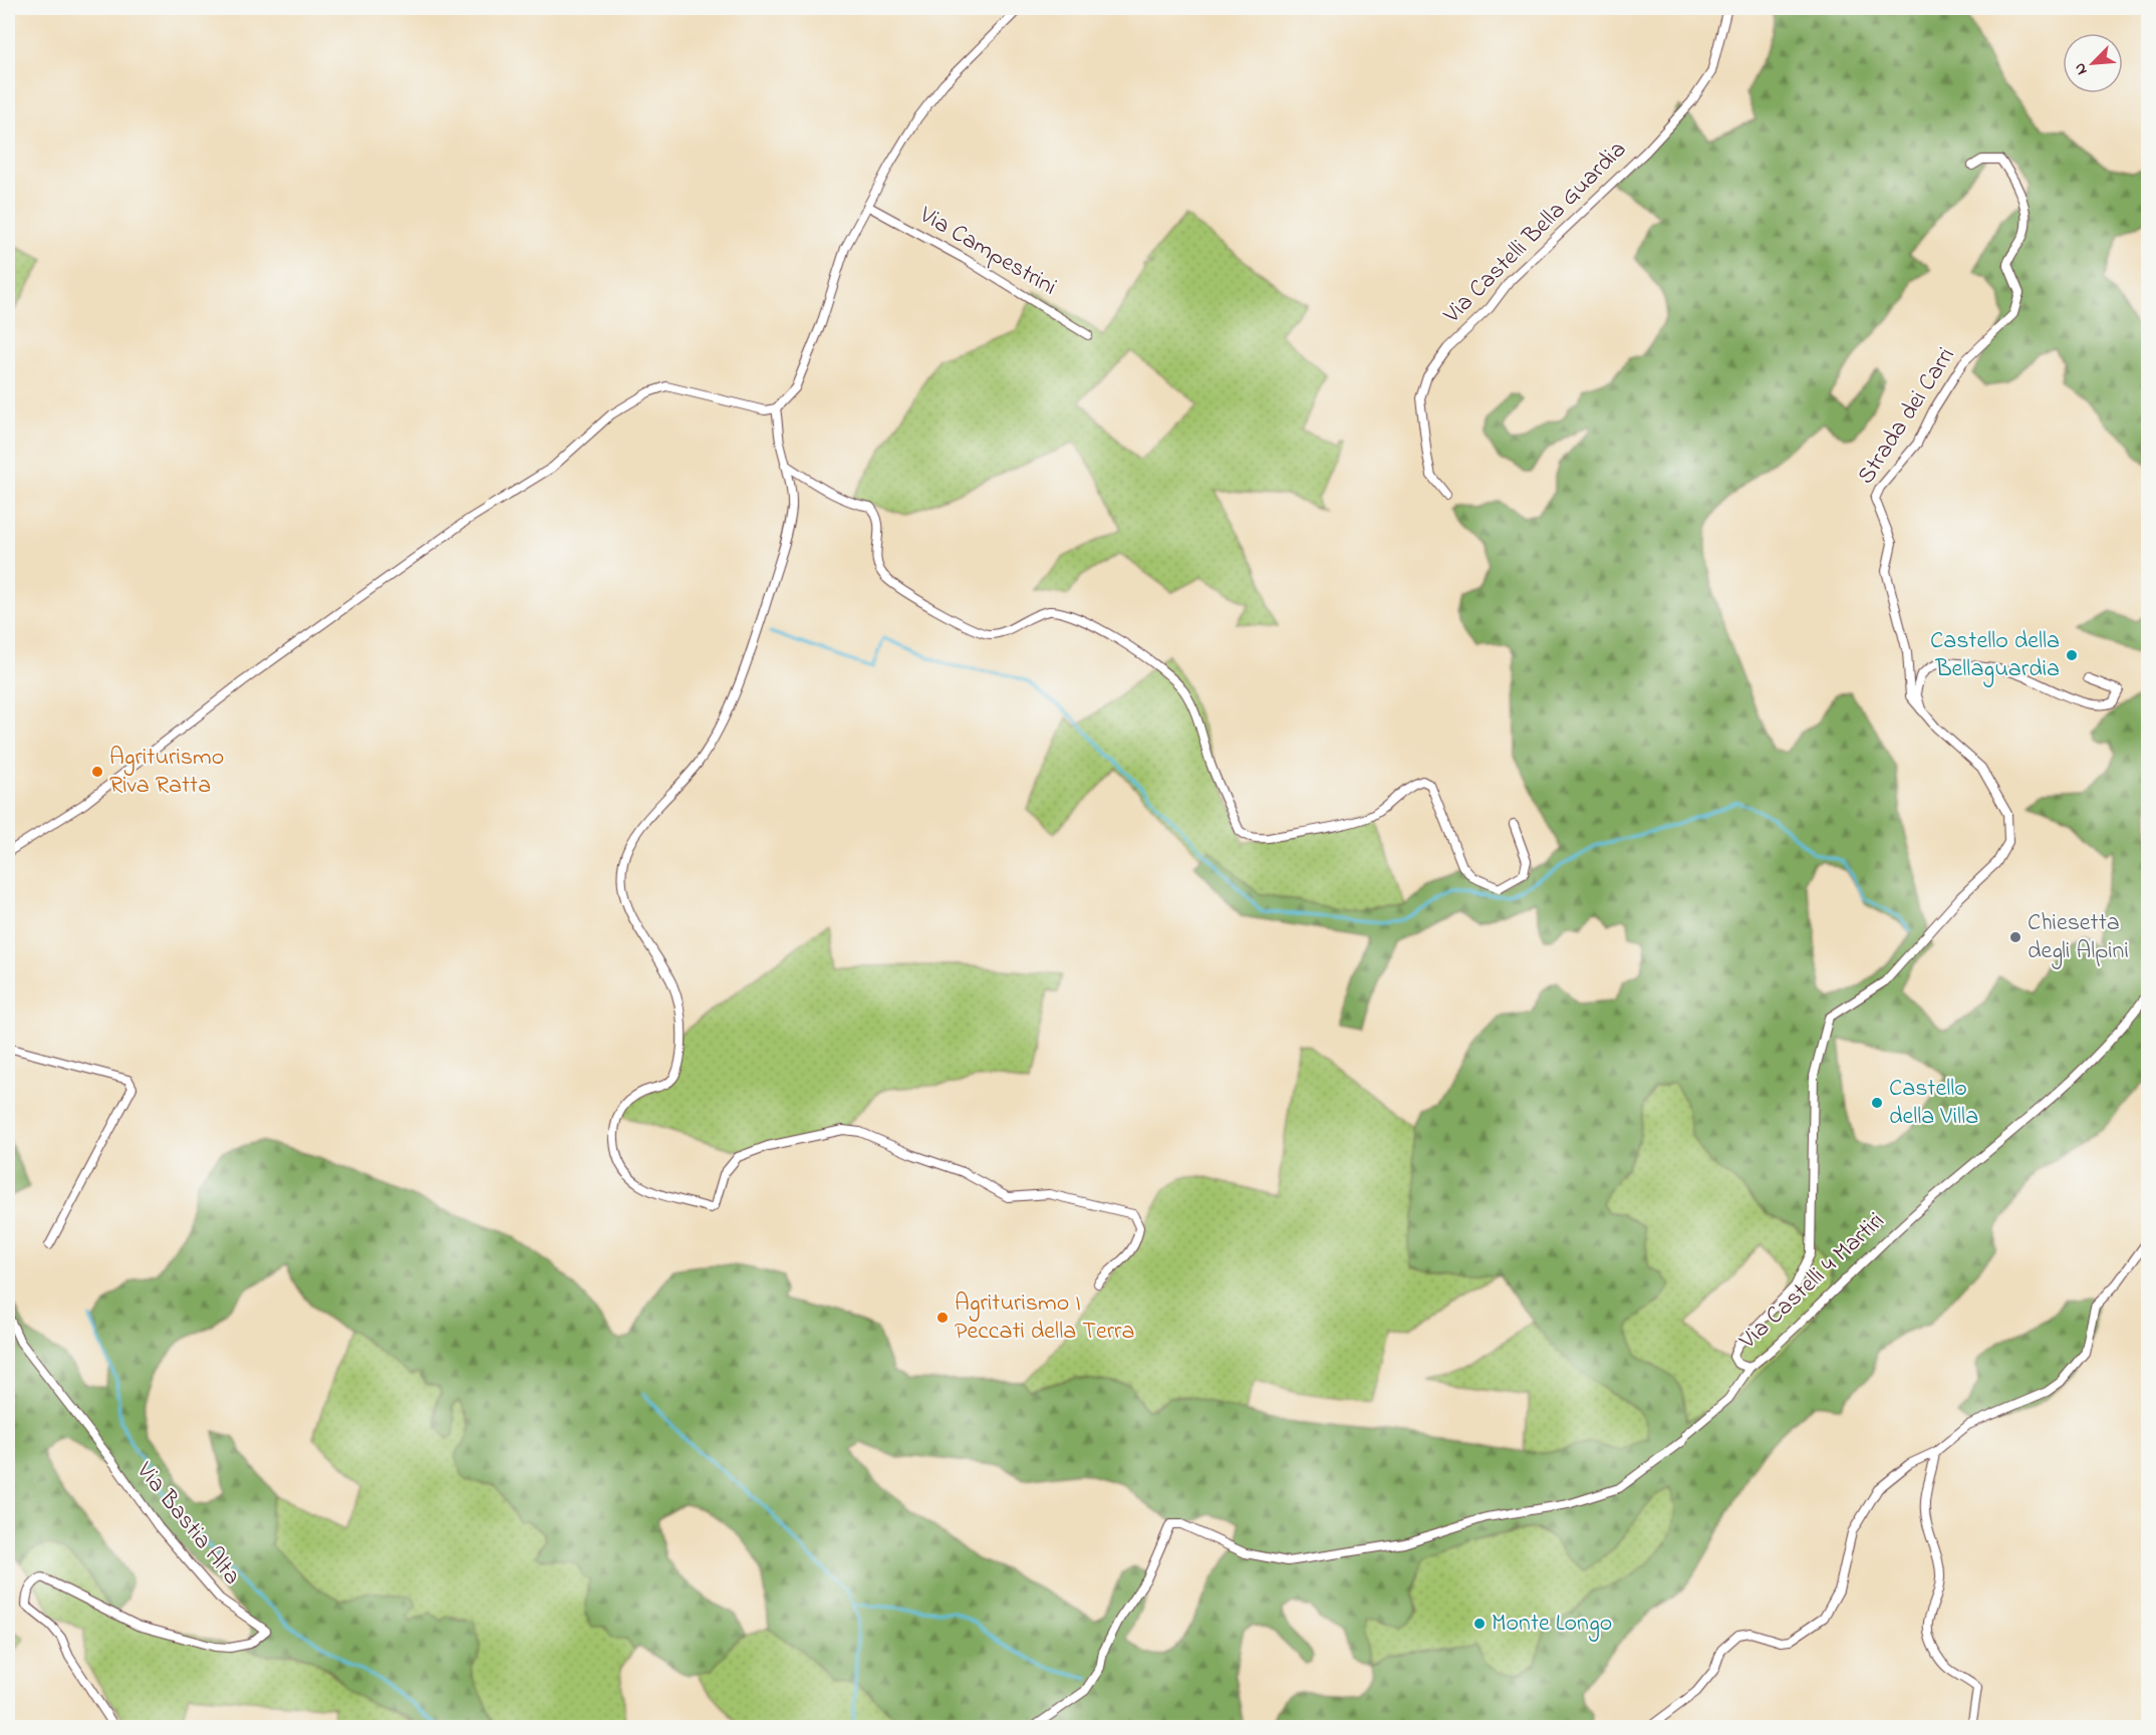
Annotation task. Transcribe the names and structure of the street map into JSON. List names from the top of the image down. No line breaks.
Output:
{"streets":{"street":["Via Castelli Bella Guardia","Via Campestrini","Strada dei Carri","Via Castelli 4 Martiri","Via Bastia Alta"]},"crossings":[["Strada dei Carri","Via Castelli 4 Martiri"]],"places":["Castello della Bellaguardia","Agriturismo Riva Ratta","Chiesetta degli Alpini","Castello della Villa","Agriturismo I Peccati della Terra","Monte Longo"],"north":"bottom left"}
